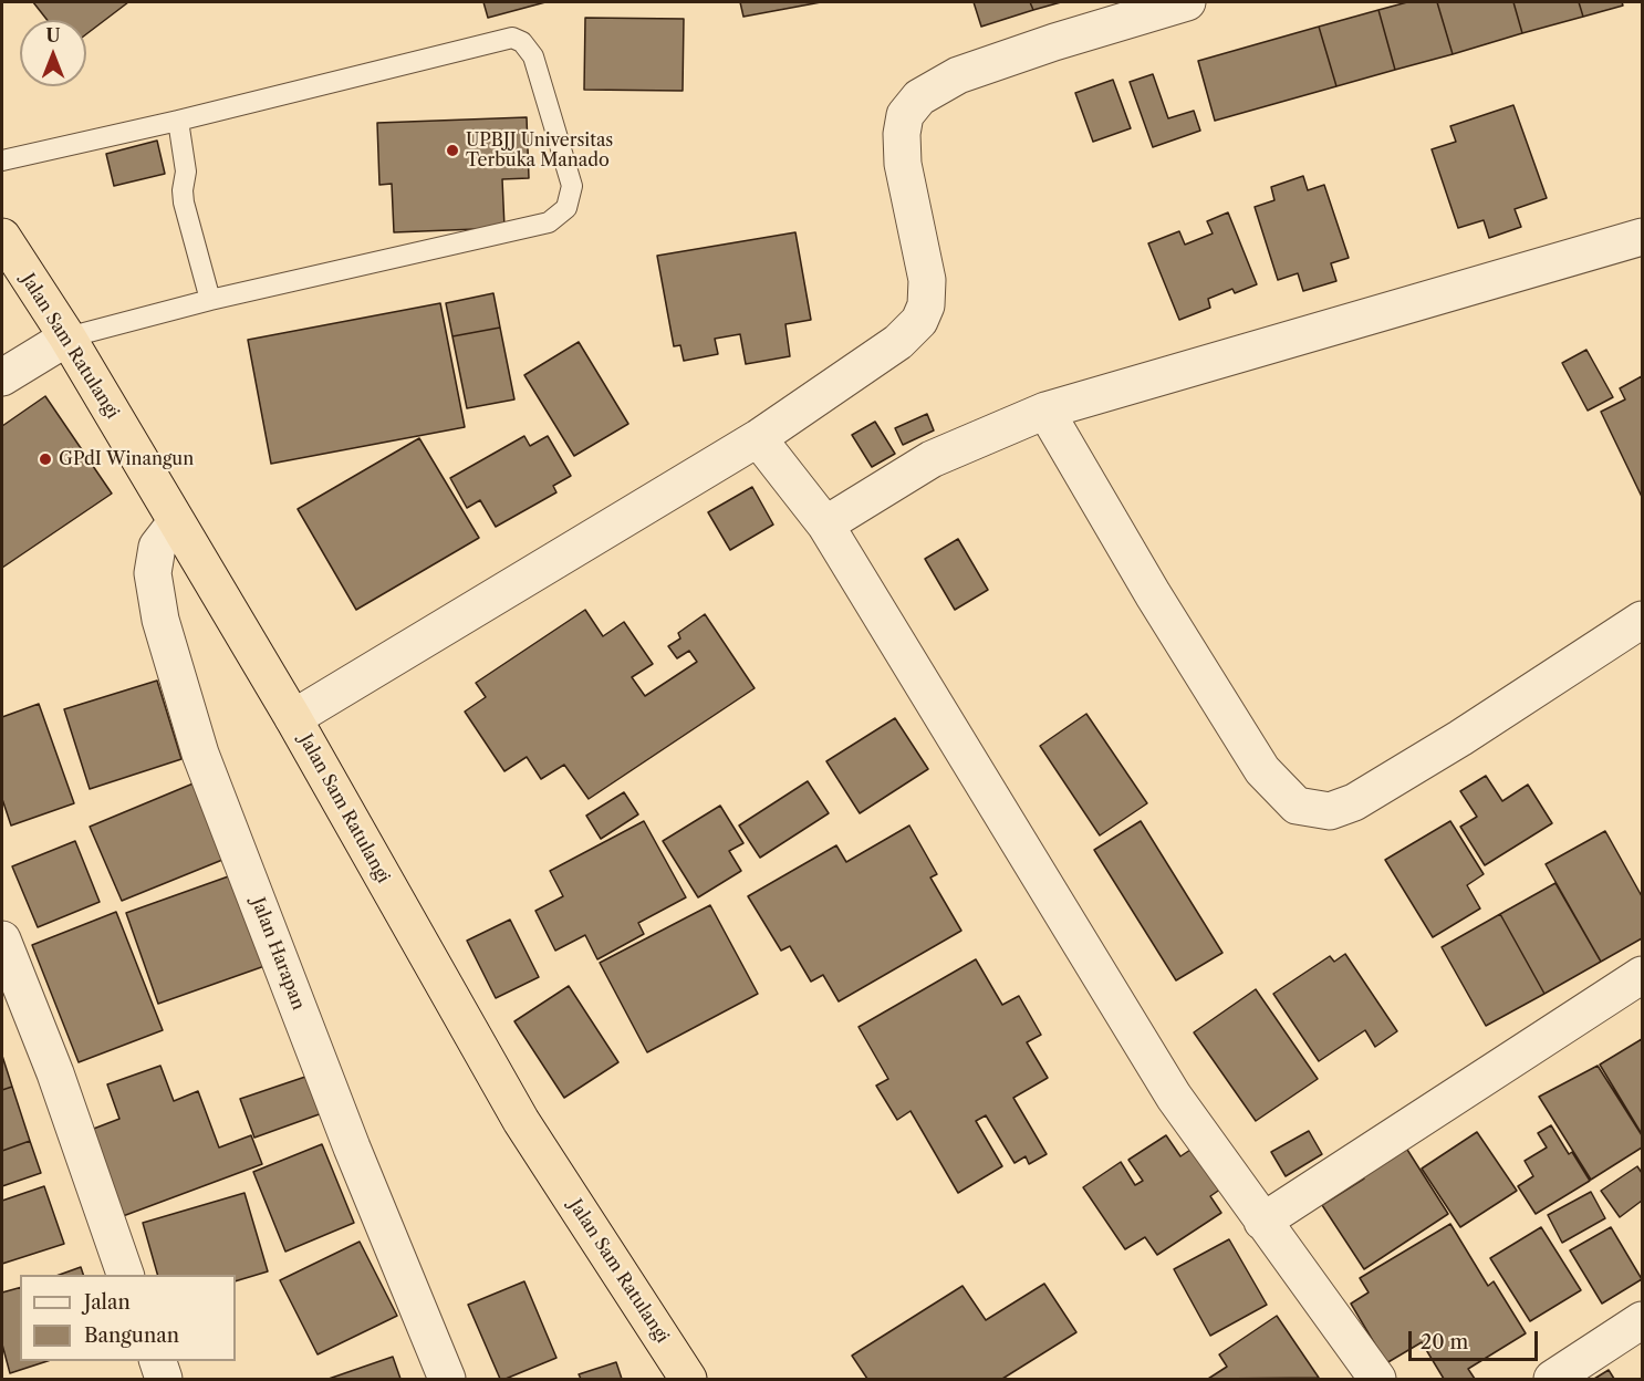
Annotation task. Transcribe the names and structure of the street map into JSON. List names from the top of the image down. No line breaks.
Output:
{"streets":{"highway":["Jalan Sam Ratulangi"],"street":["Jalan Harapan"]},"crossings":[["Jalan Sam Ratulangi","Jalan Harapan"]],"places":["UPBJJ Universitas Terbuka Manado","GPdI Winangun"],"legend":["Jalan","Bangunan"],"scale_bar":"20 m","north":"top"}
